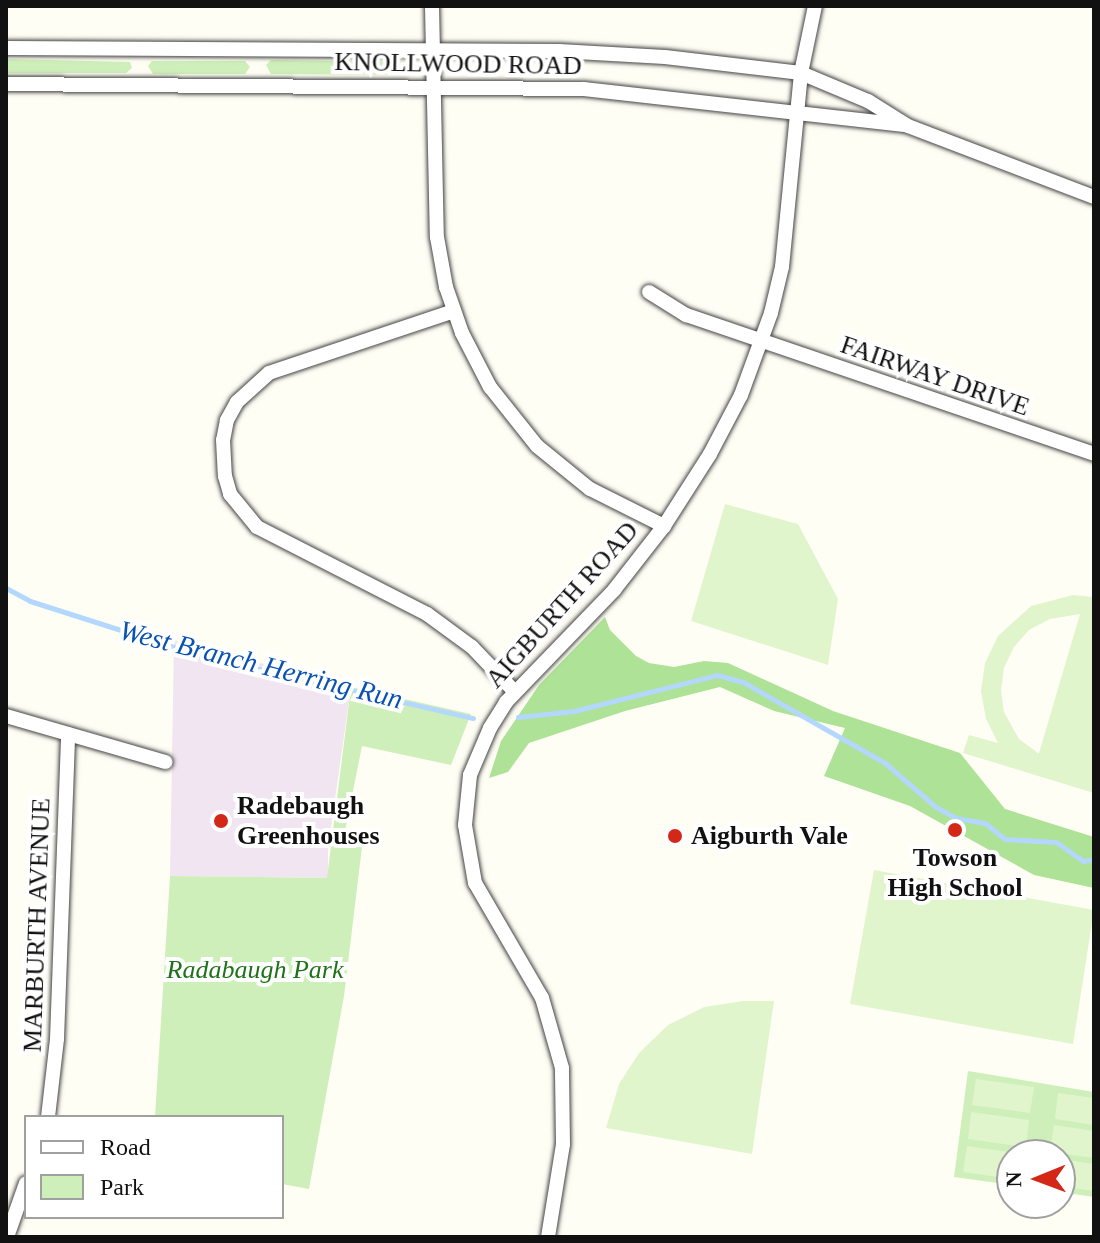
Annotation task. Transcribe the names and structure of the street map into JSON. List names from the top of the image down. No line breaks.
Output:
{"streets":{"street":["KNOLLWOOD ROAD","FAIRWAY DRIVE","AIGBURTH ROAD","MARBURTH AVENUE"]},"crossings":[["KNOLLWOOD ROAD","AIGBURTH ROAD"],["FAIRWAY DRIVE","AIGBURTH ROAD"]],"water":["West Branch Herring Run"],"parks":["Radabaugh Park"],"places":["Radebaugh Greenhouses","Towson High School","Aigburth Vale"],"legend":["Road","Park"],"north":"left"}
